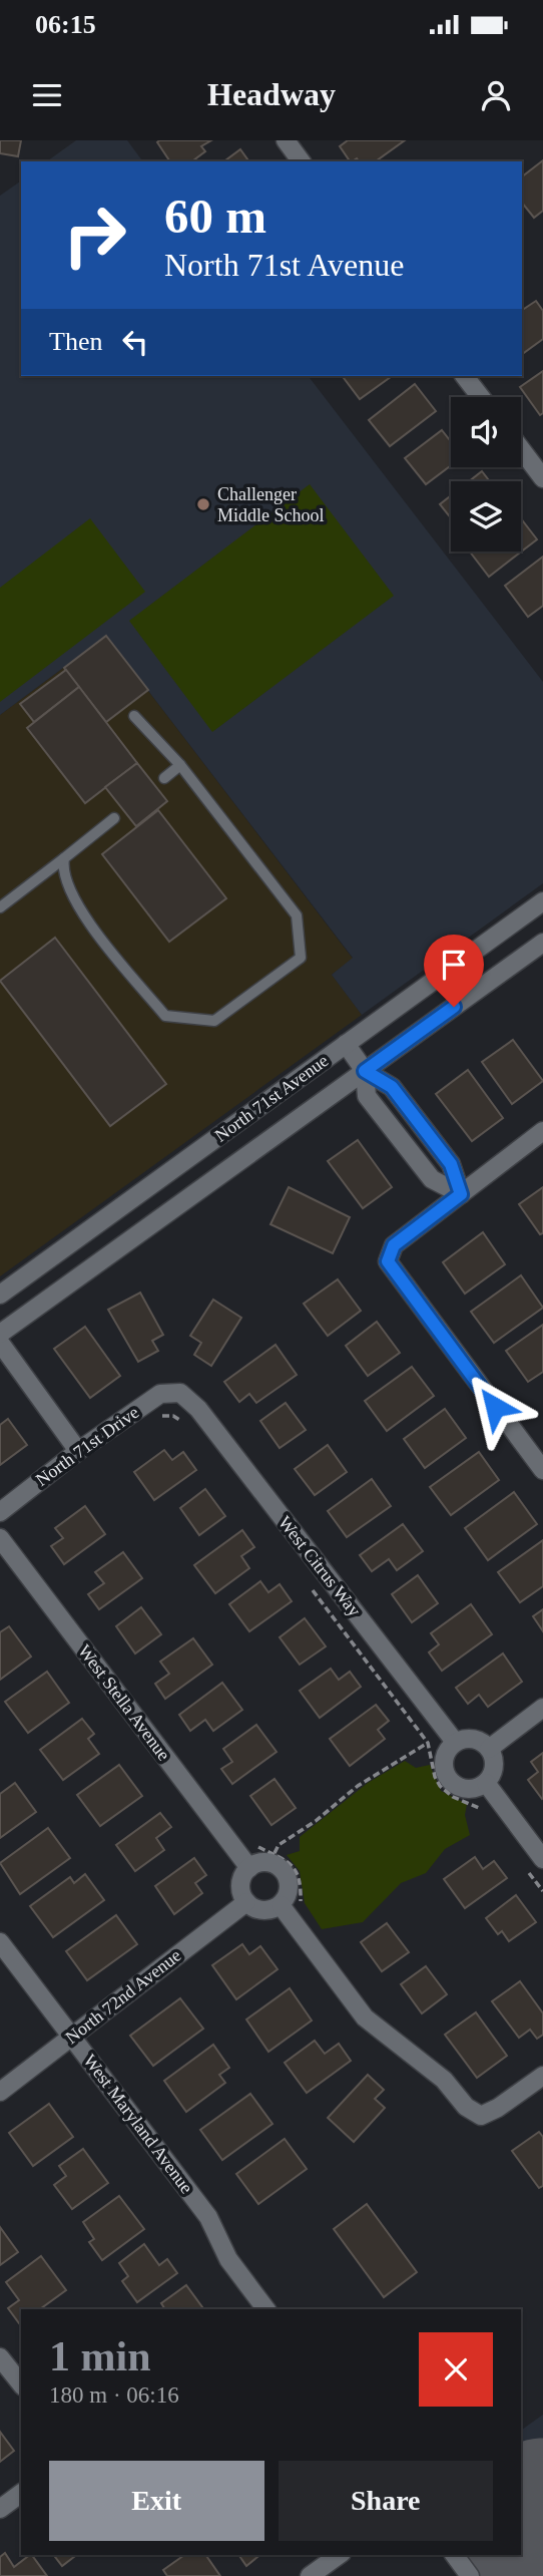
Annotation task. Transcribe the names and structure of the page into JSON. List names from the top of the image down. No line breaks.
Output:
{"streets":{"street":["North 71st Avenue","North 71st Drive","West Citrus Way","West Stella Avenue","North 72nd Avenue","West Maryland Avenue"]},"crossings":[["North 71st Drive","West Citrus Way"],["West Stella Avenue","North 72nd Avenue"],["North 72nd Avenue","West Maryland Avenue"]],"places":["Challenger Middle School"],"page":{"status":"06:15","header":"Headway","turn":["60 m","North 71st Avenue"],"then":"Then","heading":["1 min","180 m · 06:16"],"buttons":["Exit","Share"]}}
